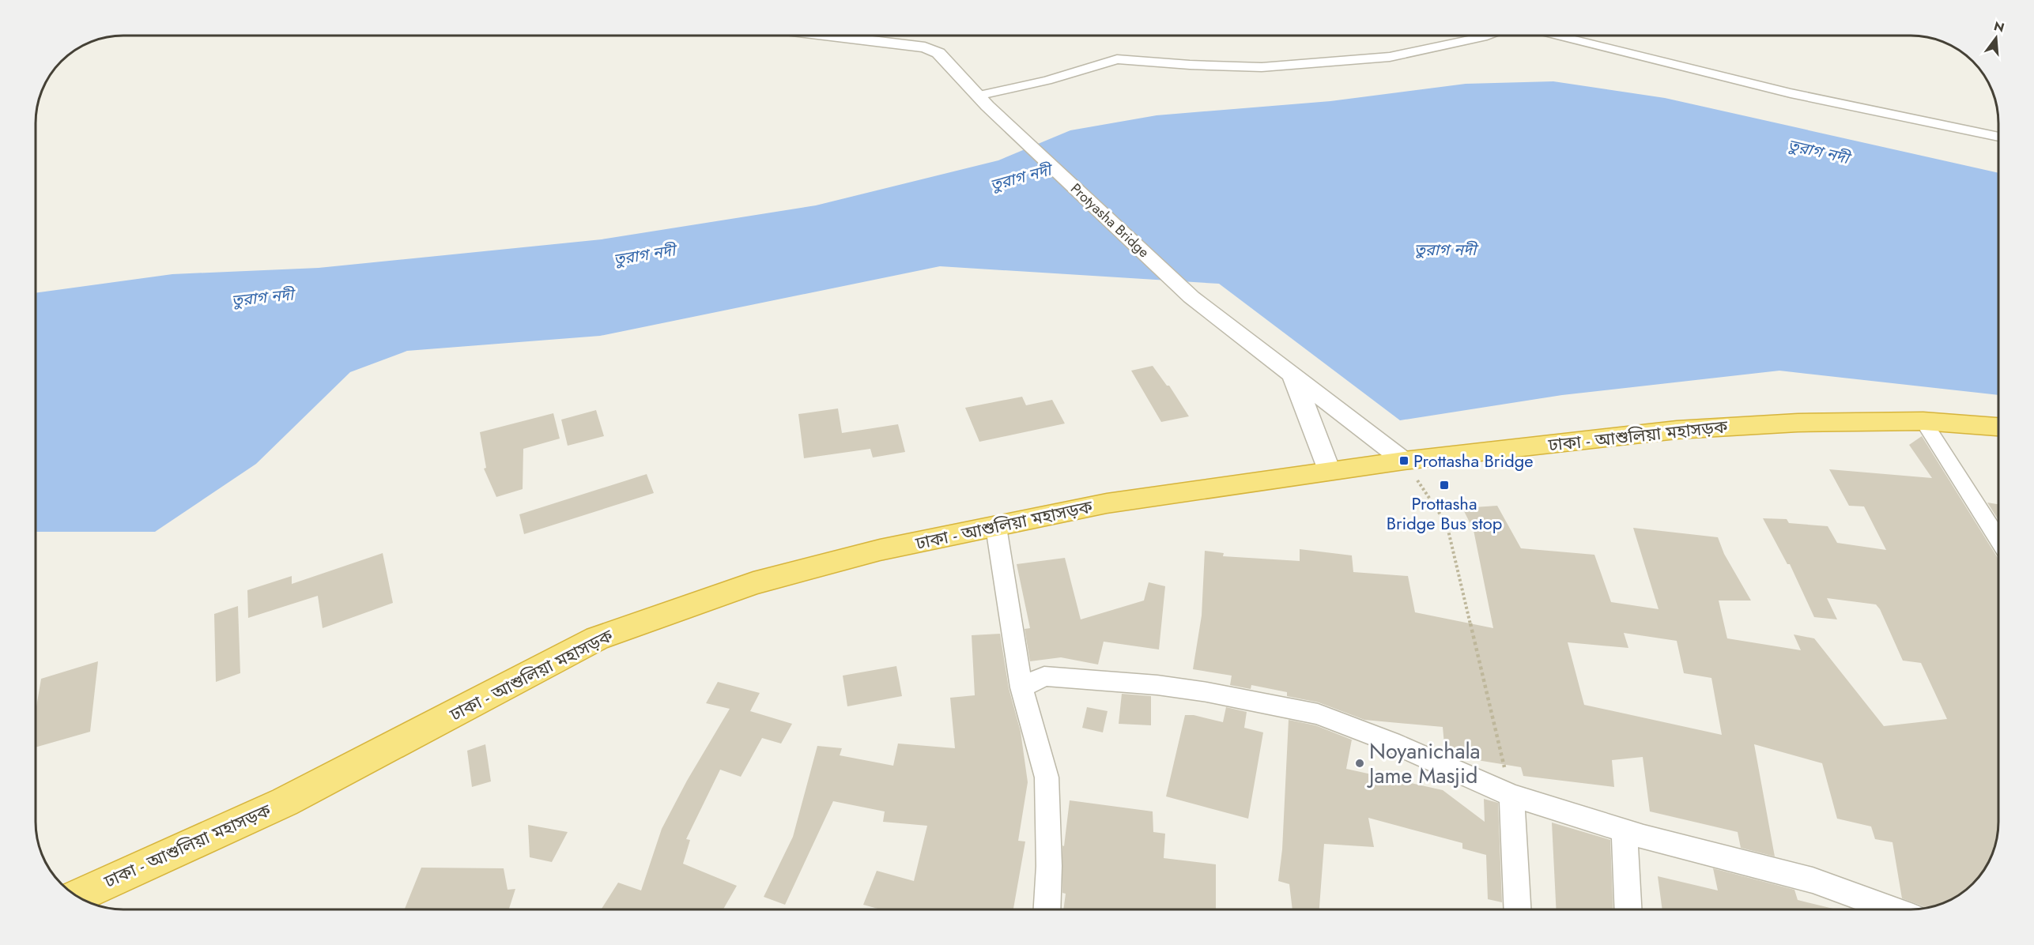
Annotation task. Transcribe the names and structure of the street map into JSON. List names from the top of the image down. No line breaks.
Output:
{"streets":{"highway":["ঢাকা - আশুলিয়া মহাসড়ক"],"street":["Protyasha Bridge"]},"crossings":[["Protyasha Bridge","ঢাকা - আশুলিয়া মহাসড়ক"]],"water":["তুরাগ নদী"],"places":{"transit":["Prottasha Bridge","Prottasha Bridge Bus stop"],"other":["Noyanichala Jame Masjid"]},"north":"top"}
